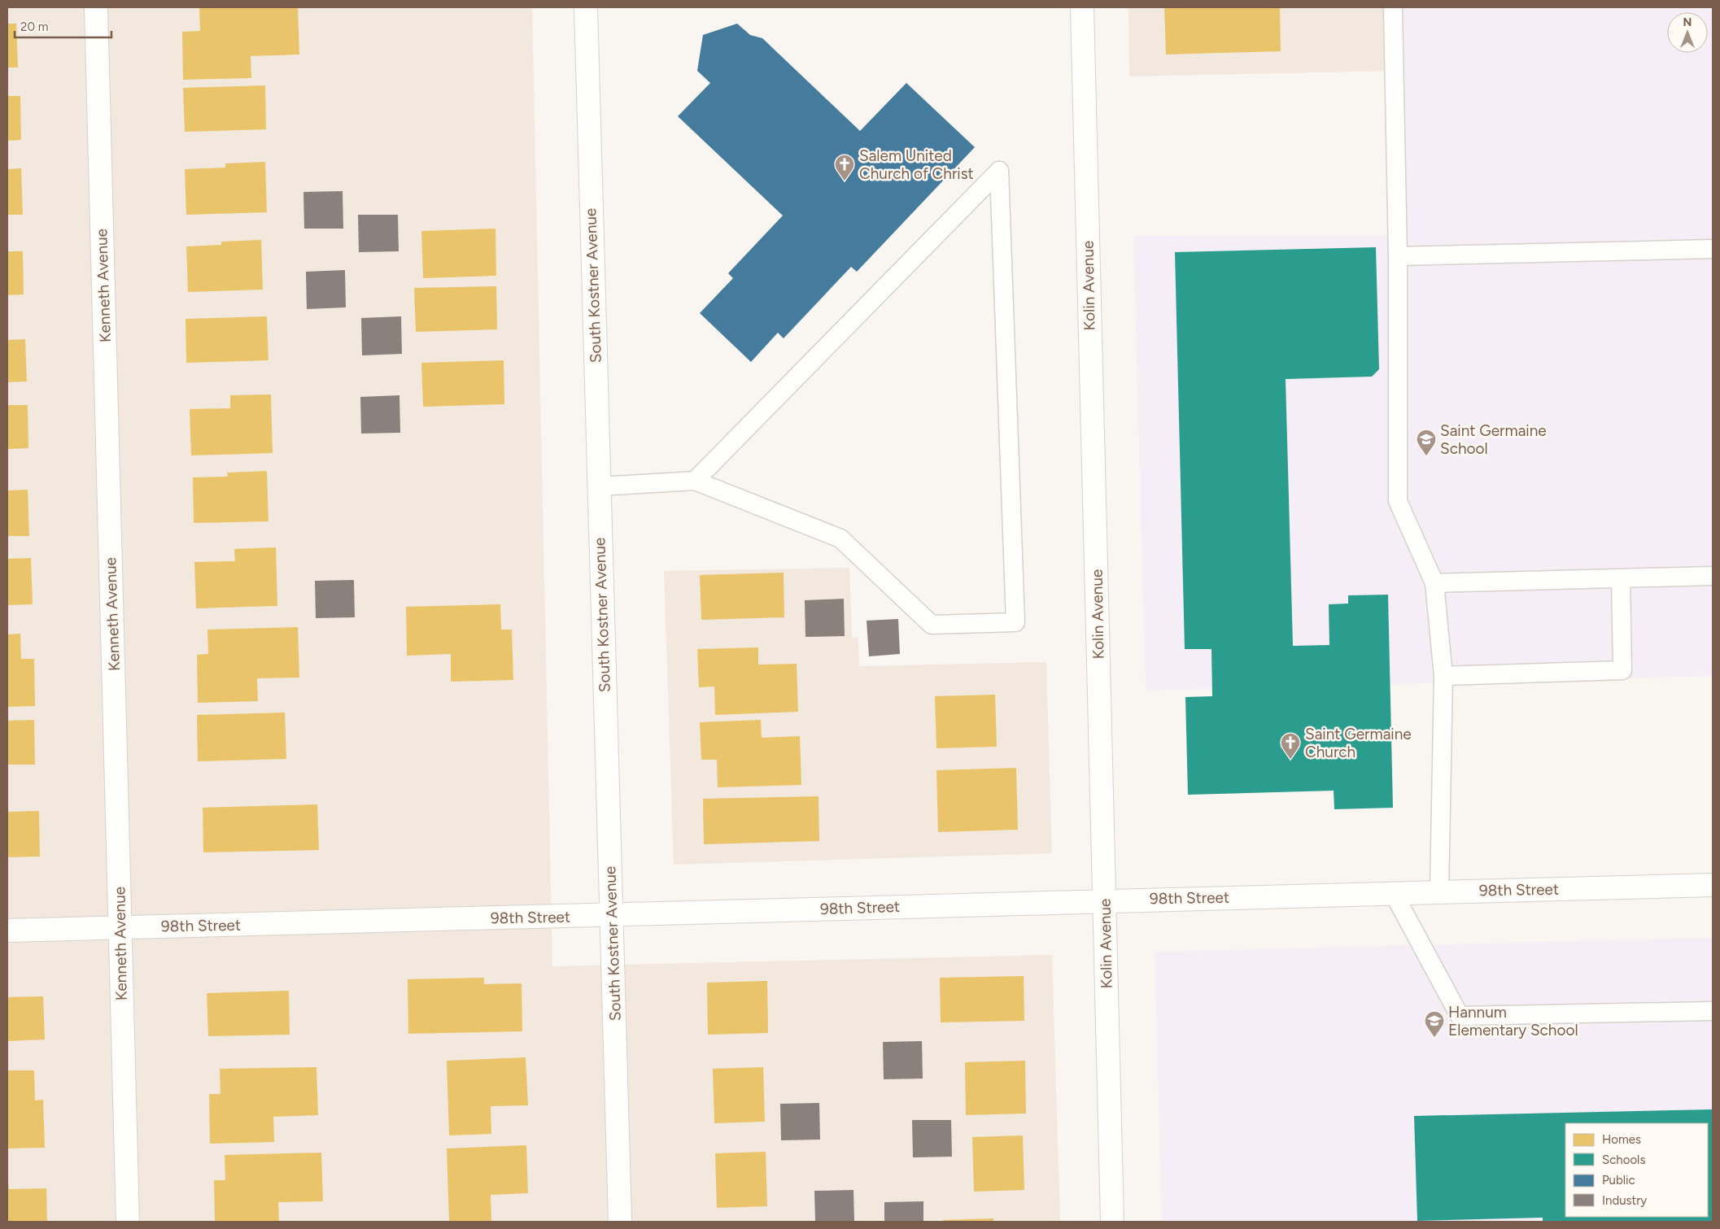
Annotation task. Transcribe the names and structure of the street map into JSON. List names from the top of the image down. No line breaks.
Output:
{"streets":{"street":["Kenneth Avenue","South Kostner Avenue","Kolin Avenue","98th Street"]},"crossings":[["Kenneth Avenue","98th Street"],["South Kostner Avenue","98th Street"],["Kolin Avenue","98th Street"]],"places":{"church":["Salem United Church of Christ","Saint Germaine Church"],"school or university":["Saint Germaine School","Hannum Elementary School"]},"legend":["Homes","Schools","Public","Industry"],"scale_bar":"20 m","north":"top"}
